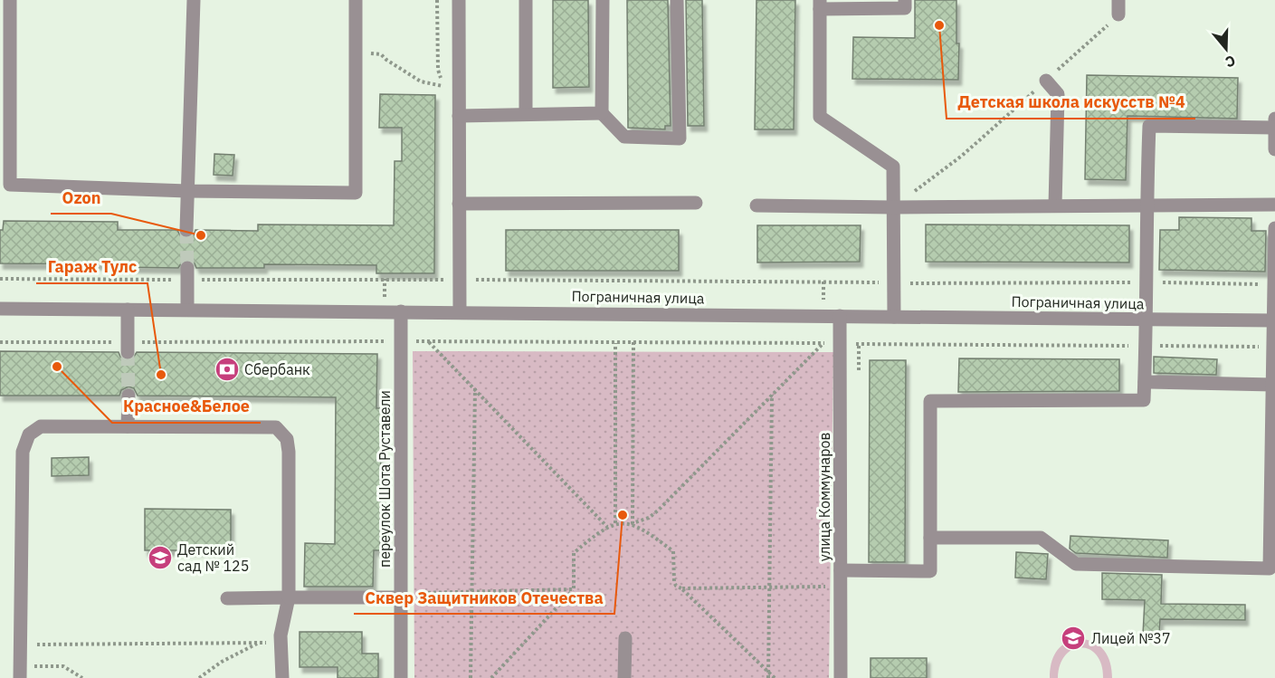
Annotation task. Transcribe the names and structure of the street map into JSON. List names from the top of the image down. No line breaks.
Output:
{"streets":{"street":["Пограничная улица","переулок Шота Руставели","улица Коммунаров"]},"crossings":[["Пограничная улица","переулок Шота Руставели"],["Пограничная улица","улица Коммунаров"]],"places":{"other":["Детская школа искусств №4","Ozon","Красное&Белое","Гараж Тулс","Сквер Защитников Отечества"],"bank":["Сбербанк"],"school or university":["Детский сад № 125","Лицей №37"]},"north":"bottom"}
